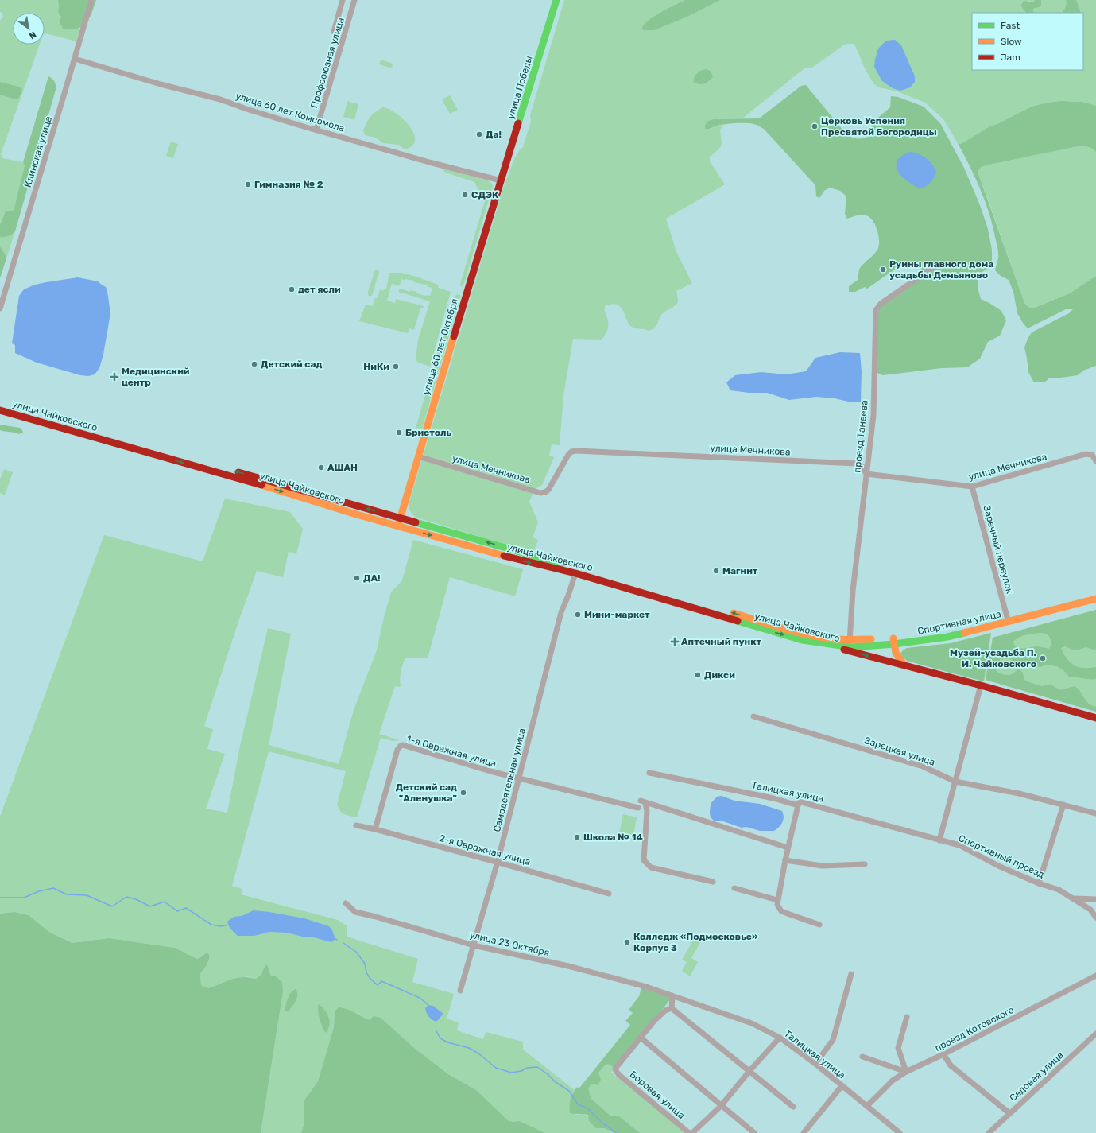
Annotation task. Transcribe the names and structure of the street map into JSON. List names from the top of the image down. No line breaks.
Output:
{"streets":{"main road":["улица Победы","улица 60 лет Октября","улица Чайковского","Спортивная улица"],"street":["Профсоюзная улица","улица 60 лет Комсомола","Клинская улица","проезд Танеева","улица Мечникова","Заречный переулок","1-я Овражная улица","Зарецкая улица","Самодеятельная улица","Талицкая улица","2-я Овражная улица","Спортивный проезд","улица 23 Октября","проезд Котовского","Садовая улица","Боровая улица"]},"crossings":[["Профсоюзная улица","улица 60 лет Комсомола"],["улица Победы","улица 60 лет Комсомола"],["улица Победы","улица 60 лет Октября"],["улица 60 лет Комсомола","Клинская улица"],["улица 60 лет Комсомола","улица 60 лет Октября"],["улица 60 лет Октября","улица Чайковского"],["улица 60 лет Октября","улица Мечникова"],["улица Чайковского","Спортивная улица"],["улица Чайковского","Самодеятельная улица"],["проезд Танеева","улица Мечникова"],["проезд Танеева","Спортивная улица"],["улица Мечникова","Заречный переулок"],["Заречный переулок","Спортивная улица"],["1-я Овражная улица","Самодеятельная улица"],["1-я Овражная улица","2-я Овражная улица"],["Самодеятельная улица","2-я Овражная улица"],["Самодеятельная улица","улица 23 Октября"],["Талицкая улица","Спортивный проезд"],["Талицкая улица","улица 23 Октября"],["Талицкая улица","проезд Котовского"]],"places":{"other":["Церковь Успения Пресвятой Богородицы","Да!","Гимназия № 2","СДЭК","Руины главного дома усадьбы Демьяново","дет ясли","Детский сад","НиКи","Бристоль","AШАН","Магнит","ДА!","Мини-маркет","Музей-усадьба П. И. Чайковского","Дикси","Детский сад \"Аленушка\"","Школа № 14","Колледж «Подмосковье» Корпус 3"],"health":["Медицинский центр","Аптечный пункт"]},"legend":["Fast","Slow","Jam"],"north":"bottom right"}
